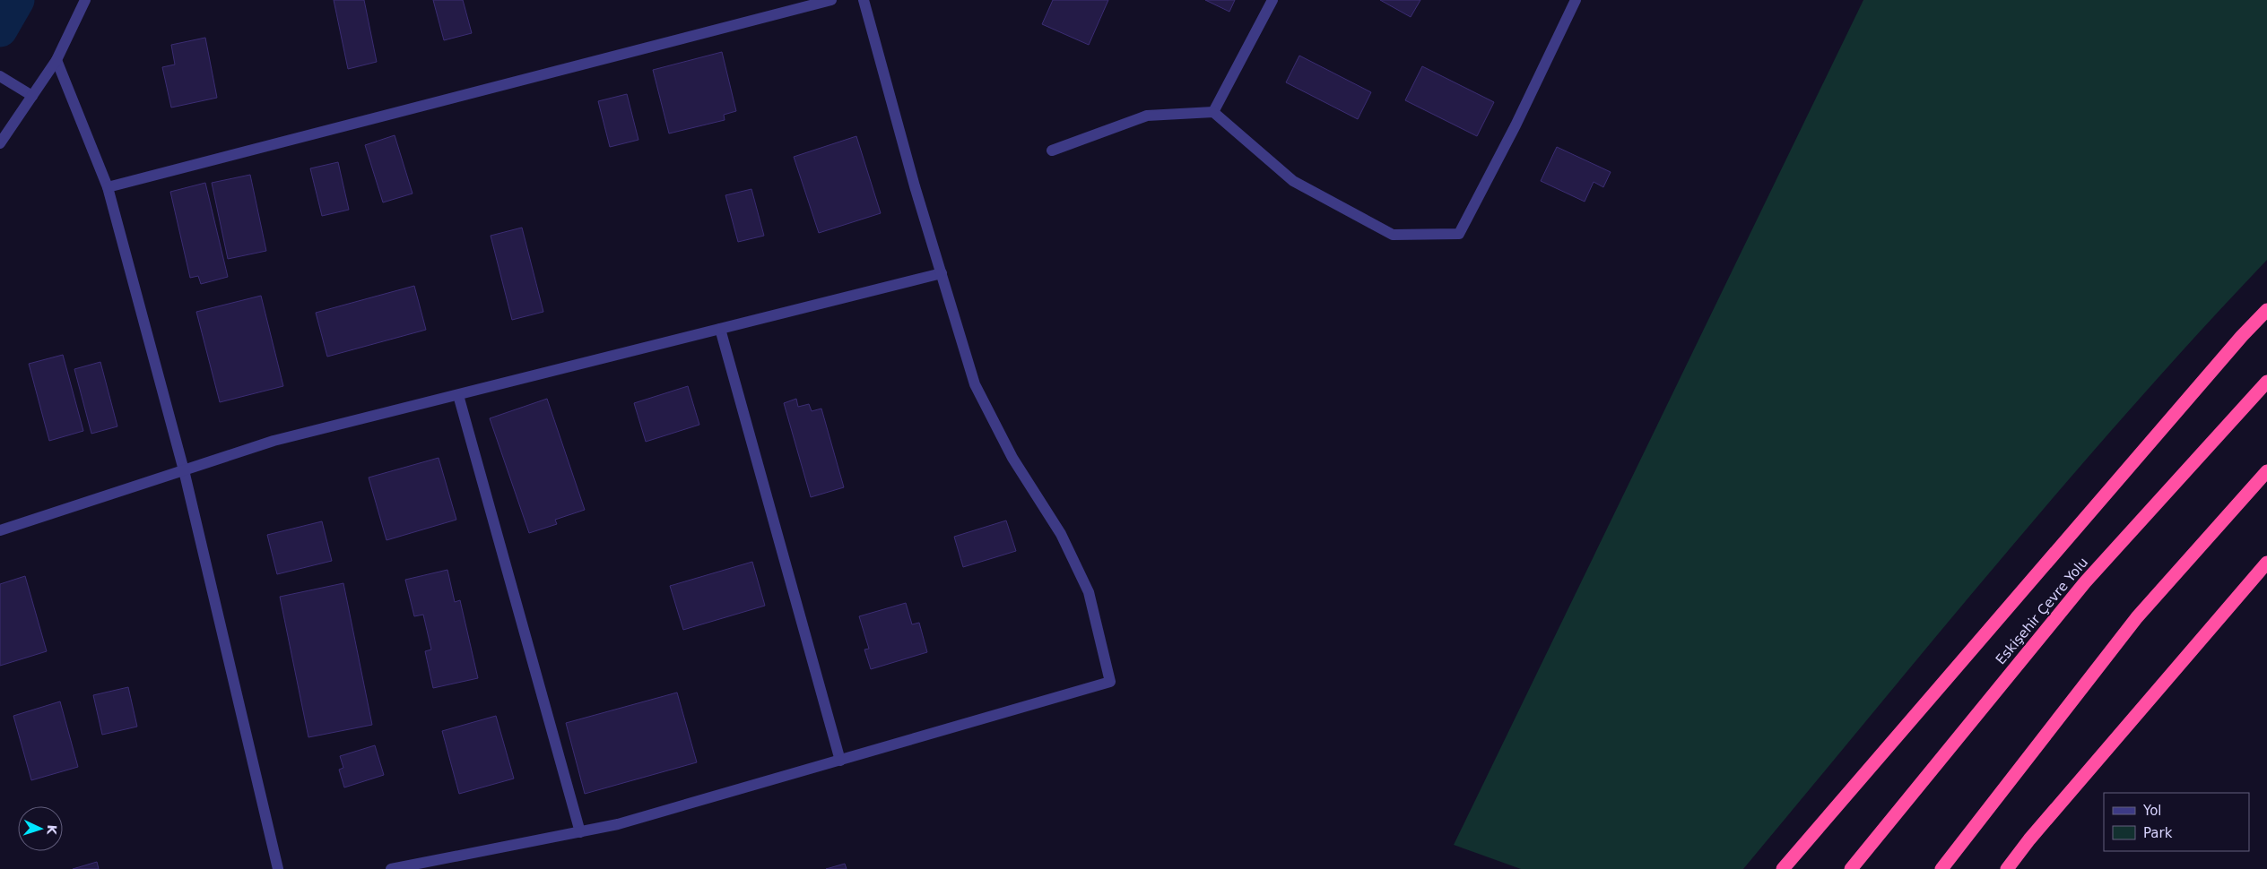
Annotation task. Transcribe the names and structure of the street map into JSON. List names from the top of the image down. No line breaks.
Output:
{"streets":{"highway":["Eskişehir Çevre Yolu"]},"legend":["Yol","Park"],"north":"right"}
